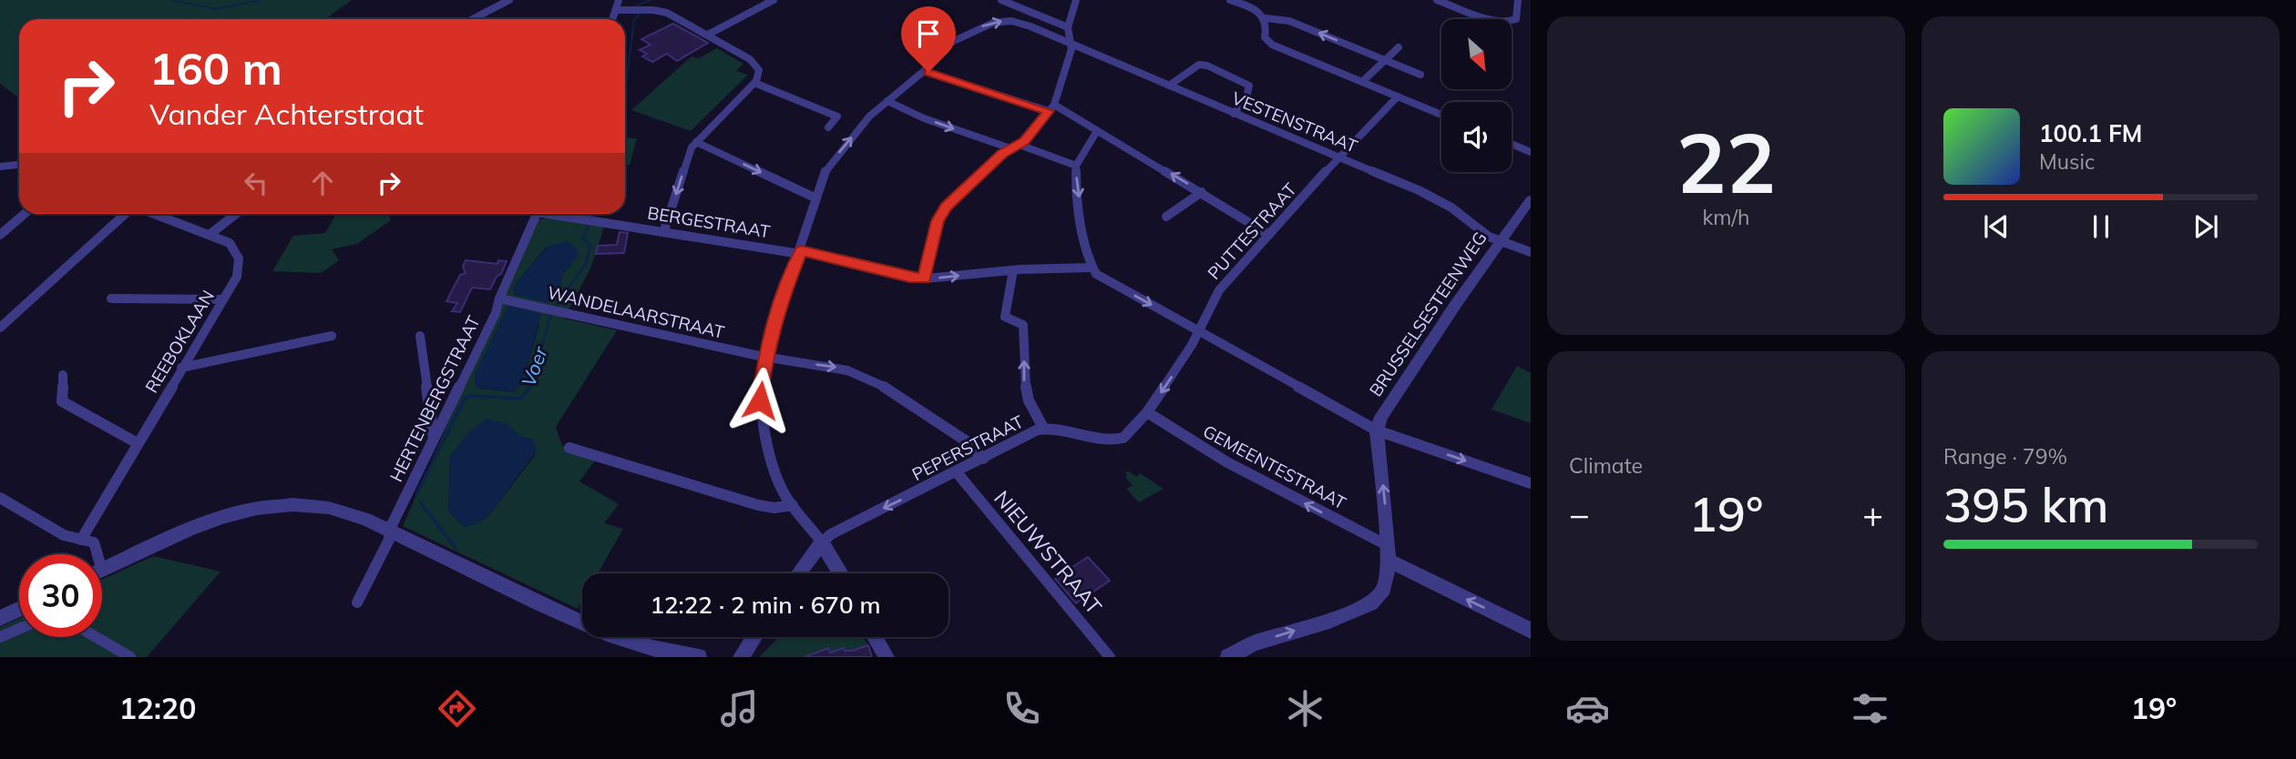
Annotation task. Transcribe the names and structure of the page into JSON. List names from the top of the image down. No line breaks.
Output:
{"streets":{"street":["VESTENSTRAAT","BERGESTRAAT","PUTTESTRAAT","WANDELAARSTRAAT","BRUSSELSESTEENWEG","REEBOKLAAN","HERTENBERGSTRAAT","PEPERSTRAAT","GEMEENTESTRAAT","NIEUWSTRAAT"]},"crossings":[["VESTENSTRAAT","BERGESTRAAT"],["VESTENSTRAAT","PUTTESTRAAT"],["VESTENSTRAAT","WANDELAARSTRAAT"],["VESTENSTRAAT","BRUSSELSESTEENWEG"],["VESTENSTRAAT","PEPERSTRAAT"],["PUTTESTRAAT","PEPERSTRAAT"],["WANDELAARSTRAAT","HERTENBERGSTRAAT"],["WANDELAARSTRAAT","PEPERSTRAAT"],["PEPERSTRAAT","GEMEENTESTRAAT"],["PEPERSTRAAT","NIEUWSTRAAT"]],"one_way":["WANDELAARSTRAAT","PEPERSTRAAT","GEMEENTESTRAAT"],"water":["Voer"],"north":"bottom right","page":{"tile":[["22","km/h"],"Climate",["Range · 79%","395 km"]],"turn":["160 m","Vander Achterstraat"],"song":["100.1 FM","Music"],"heat":["−","19°","+"],"limit":"30","trip":"12:22 · 2 min · 670 m","tabs":["12:20","19°"]}}
